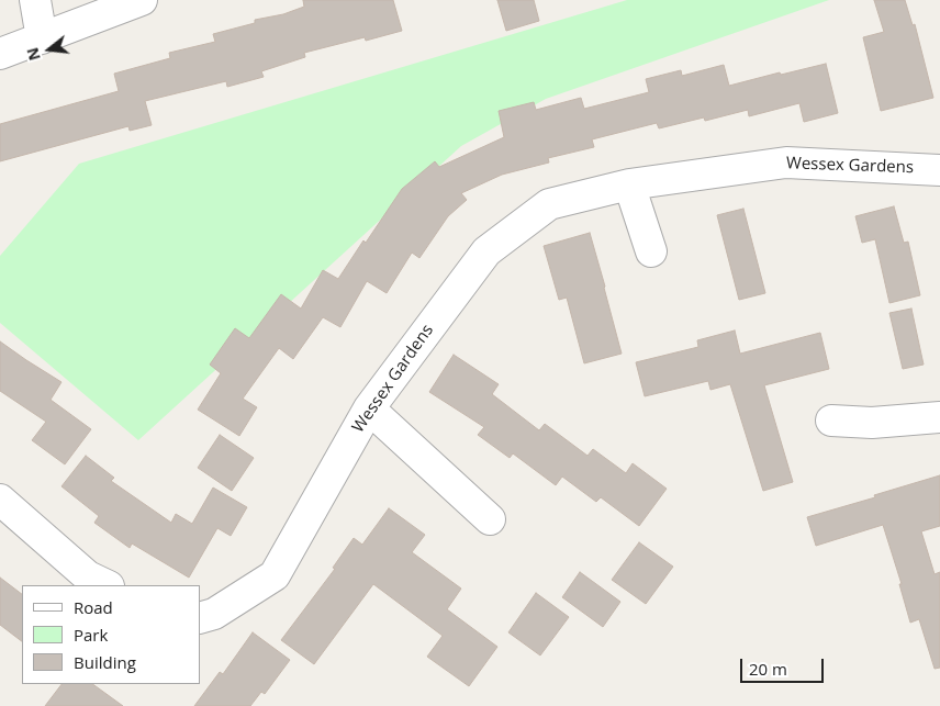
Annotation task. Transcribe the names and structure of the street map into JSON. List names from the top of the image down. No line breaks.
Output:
{"streets":{"street":["Wessex Gardens"]},"legend":["Road","Park","Building"],"scale_bar":"20 m","north":"left"}
